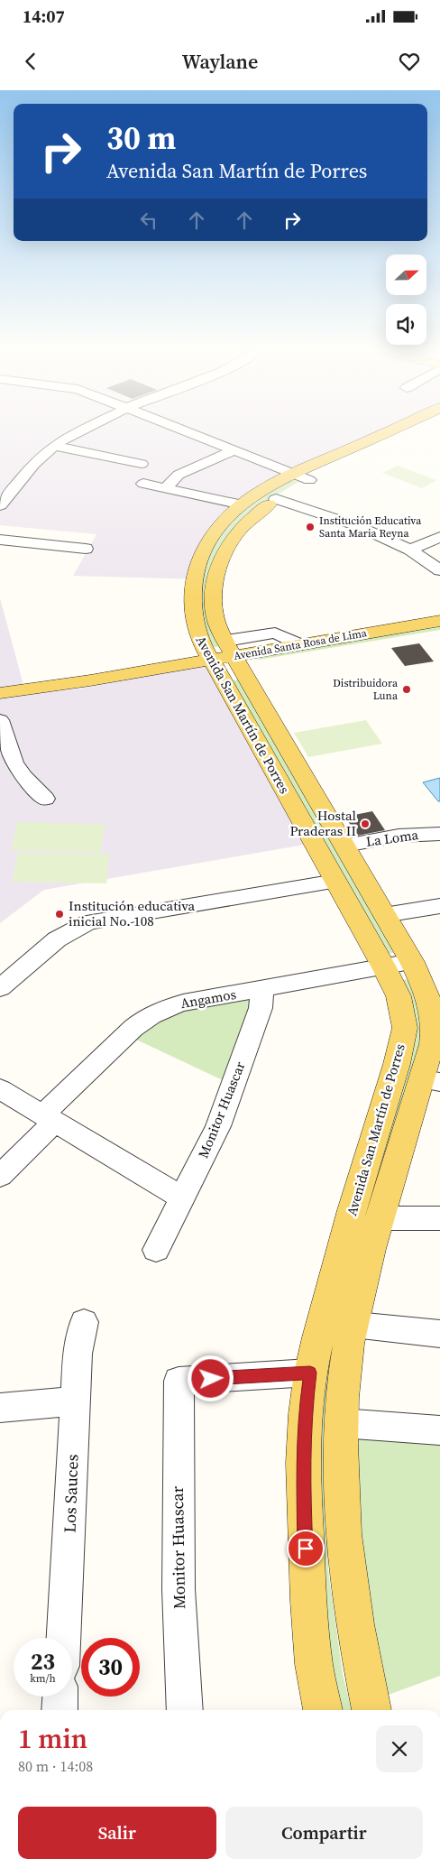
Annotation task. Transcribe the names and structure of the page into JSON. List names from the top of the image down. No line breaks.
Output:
{"streets":{"main road":["Avenida Santa Rosa de Lima","Avenida San Martín de Porres"],"street":["La Loma","Angamos","Monitor Huascar","Los Sauces"]},"crossings":[["Avenida Santa Rosa de Lima","Avenida San Martín de Porres"],["Avenida San Martín de Porres","La Loma"],["Avenida San Martín de Porres","Angamos"],["Avenida San Martín de Porres","Monitor Huascar"],["Angamos","Monitor Huascar"]],"places":["Institución Educativa Santa Maria Reyna","Distribuidora Luna","Hostal Praderas II","Institución educativa inicial No. 108"],"north":"right","page":{"status":"14:07","header":"Waylane","turn":["30 m","Avenida San Martín de Porres"],"speed":"23 km/h","limit":"30","heading":["1 min","80 m · 14:08"],"buttons":["Salir","Compartir"]}}
